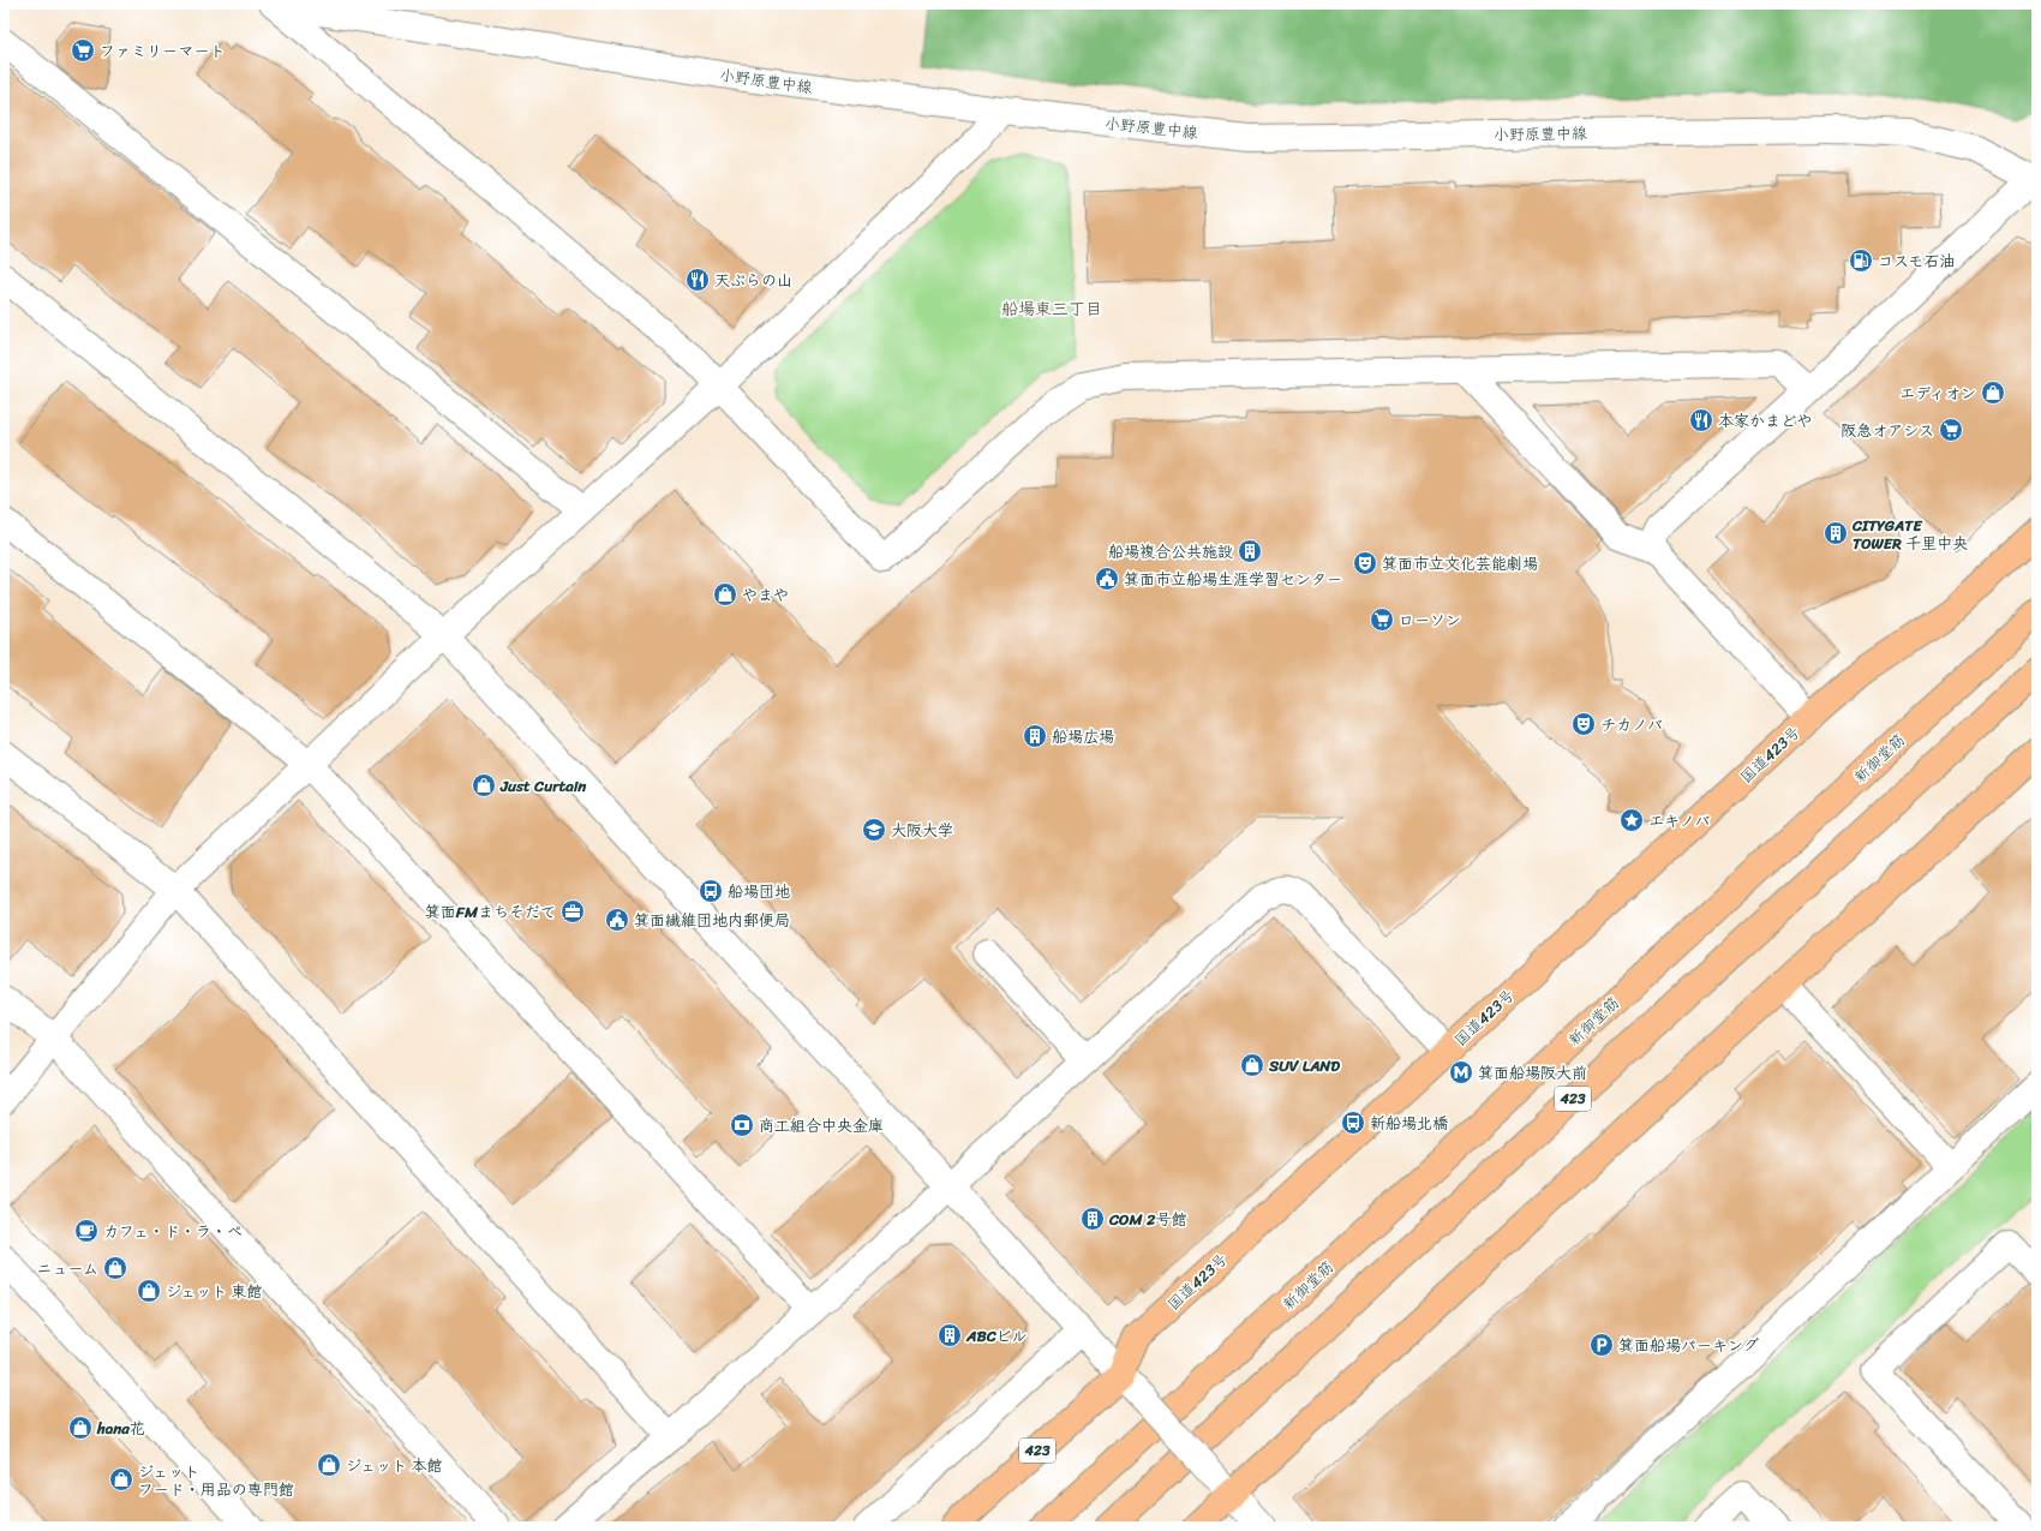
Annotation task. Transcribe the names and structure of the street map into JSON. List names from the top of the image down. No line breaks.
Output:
{"streets":{"highway":["国道423号","新御堂筋","423"],"street":["小野原豊中線"]},"districts":["船場東三丁目"],"places":{"supermarket":["ファミリーマート","阪急オアシス","ローソン"],"fuel station":["コスモ石油"],"restaurant":["天ぷらの山","本家かまどや"],"shop":["エディオン","やまや","Just Curtain","SUV LAND","ニューム","ジェット 東館","hana花","ジェット 本館","ジェット フード・用品の専門館"],"building":["CITYGATE TOWER 千里中央","船場複合公共施設","船場広場","COM 2号館","ABCビル"],"theatre":["箕面市立文化芸能劇場","チカノバ"],"public building":["箕面市立船場生涯学習センター","箕面繊維団地内郵便局"],"place":["エキノバ"],"school or university":["大阪大学"],"bus stop":["船場団地","新船場北橋"],"office":["箕面FMまちそだて"],"metro station":["箕面船場阪大前"],"bank":["商工組合中央金庫"],"cafe":["カフェ・ド・ラ・ぺ"],"parking":["箕面船場パーキング"]}}
